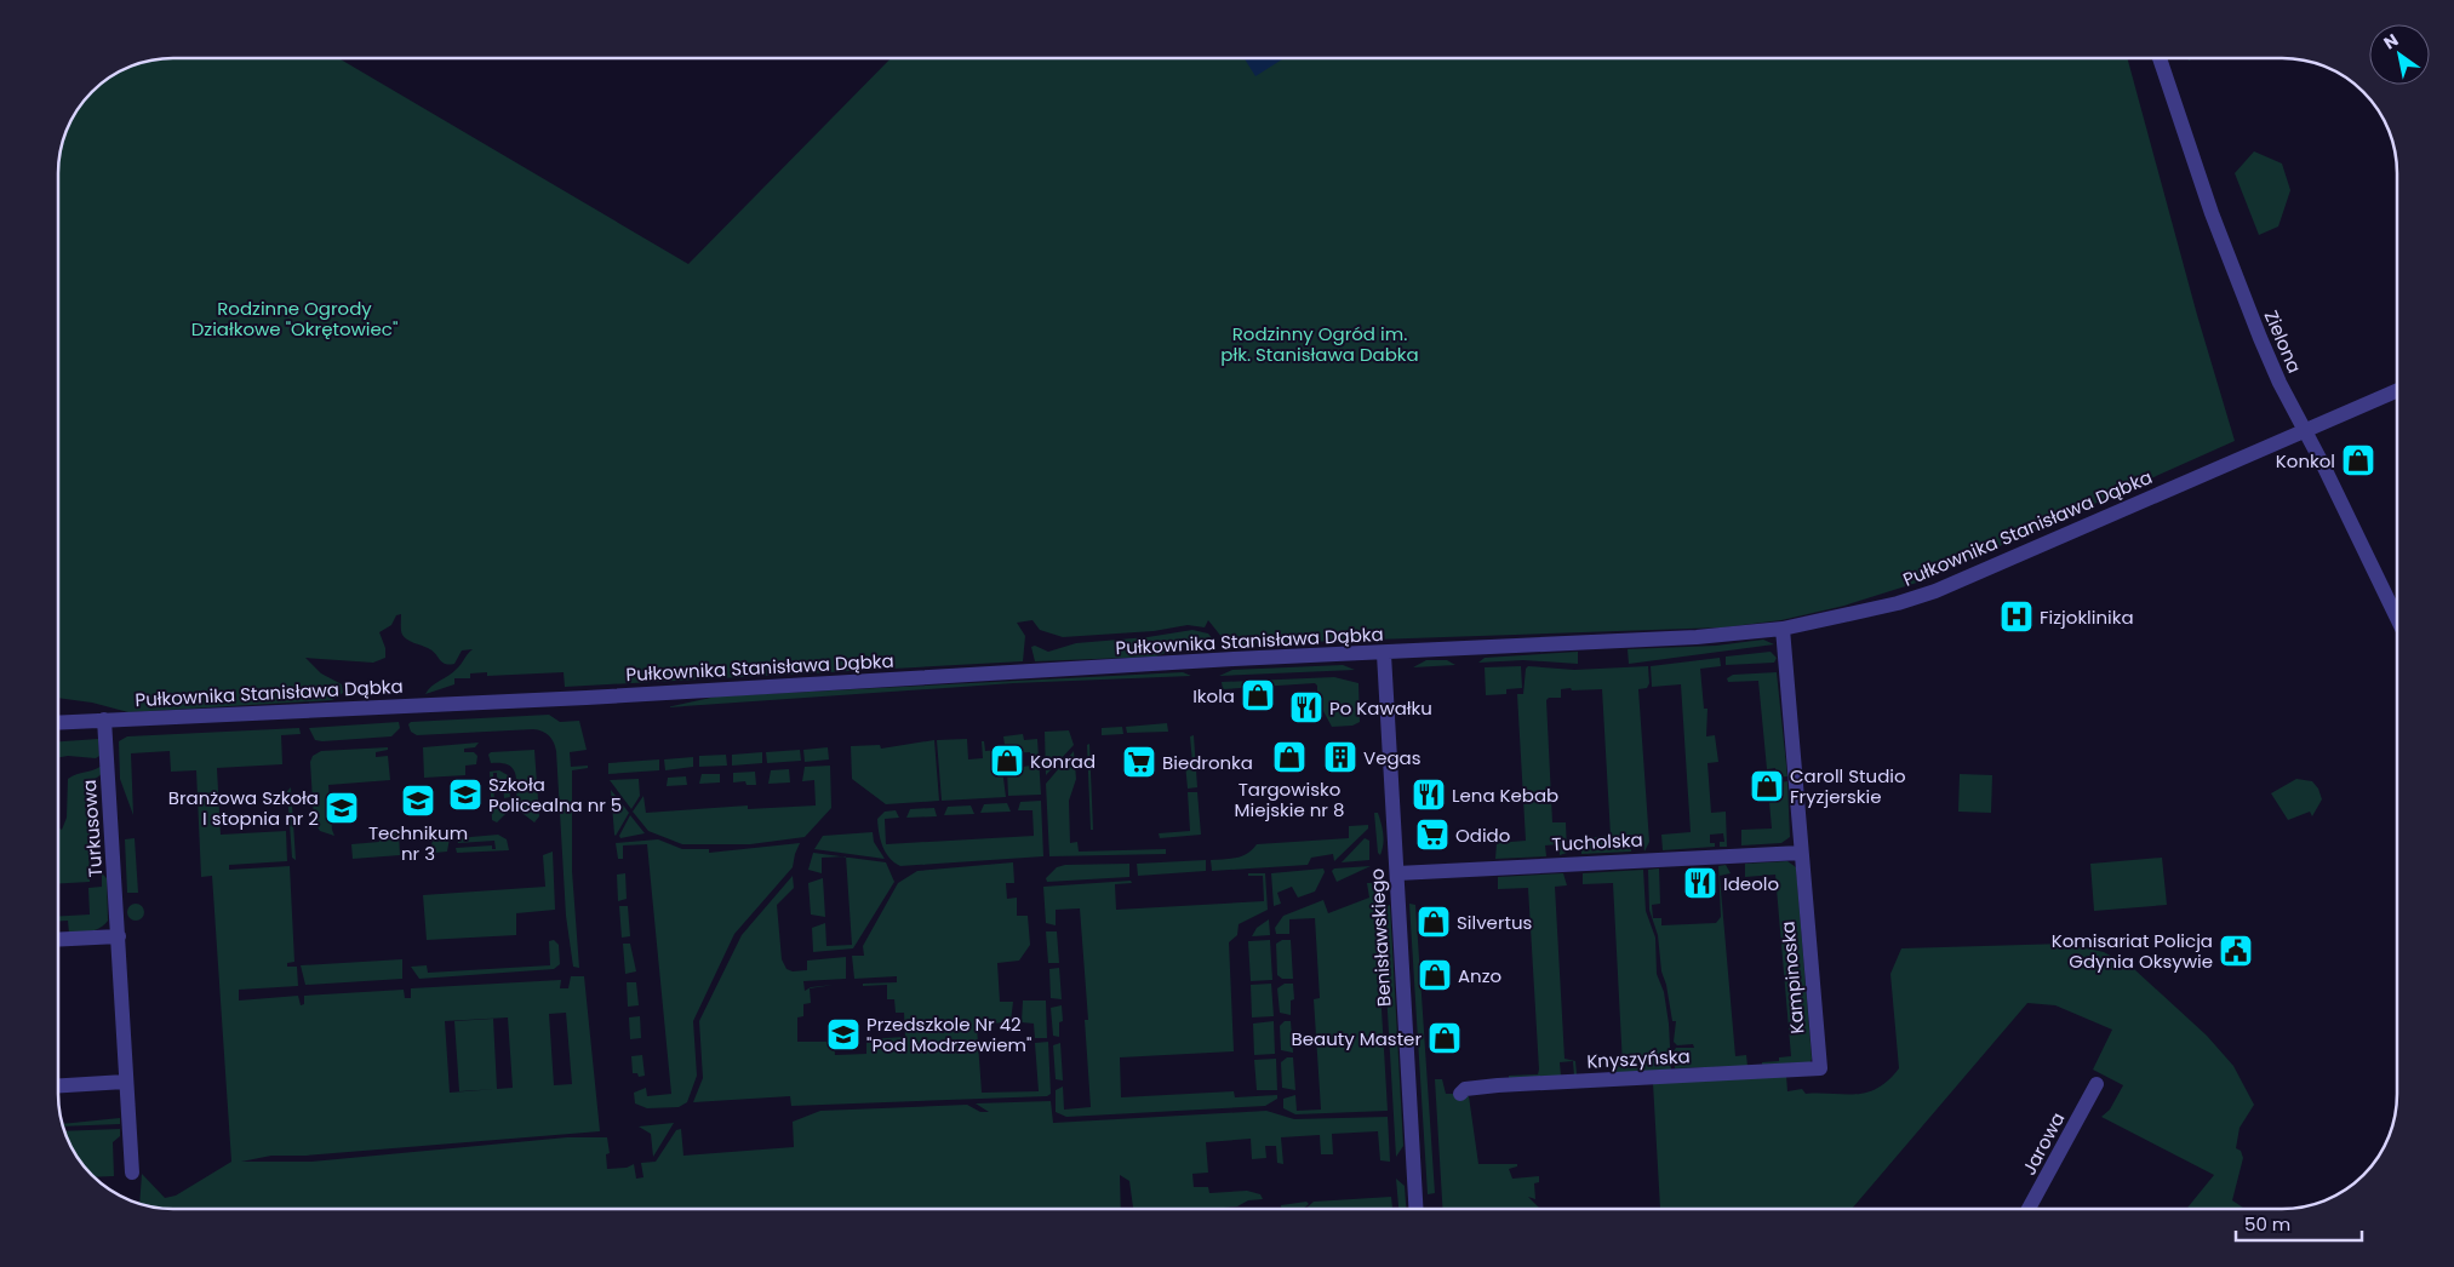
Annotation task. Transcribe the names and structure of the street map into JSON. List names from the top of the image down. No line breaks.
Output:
{"streets":{"street":["Zielona","Pułkownika Stanisława Dąbka","Turkusowa","Tucholska","Benisławskiego","Kampinoska","Knyszyńska","Jarowa"]},"crossings":[["Zielona","Pułkownika Stanisława Dąbka"],["Pułkownika Stanisława Dąbka","Turkusowa"],["Pułkownika Stanisława Dąbka","Benisławskiego"],["Pułkownika Stanisława Dąbka","Kampinoska"],["Tucholska","Benisławskiego"],["Tucholska","Kampinoska"],["Kampinoska","Knyszyńska"]],"parks":["Rodzinne Ogrody Działkowe \"Okrętowiec\"","Rodzinny Ogród im. płk. Stanisława Dabka"],"places":{"shop":["Konkol","Ikola","Targowisko Miejskie nr 8","Konrad","Caroll Studio Fryzjerskie","Silvertus","Anzo","Beauty Master"],"hospital":["Fizjoklinika"],"restaurant":["Po Kawałku","Lena Kebab","Ideolo"],"building":["Vegas"],"supermarket":["Biedronka","Odido"],"school or university":["Szkoła Policealna nr 5","Technikum nr 3","Branżowa Szkoła I stopnia nr 2","Przedszkole Nr 42 \"Pod Modrzewiem\""],"public building":["Komisariat Policja Gdynia Oksywie"]},"scale_bar":"50 m","north":"top left"}
